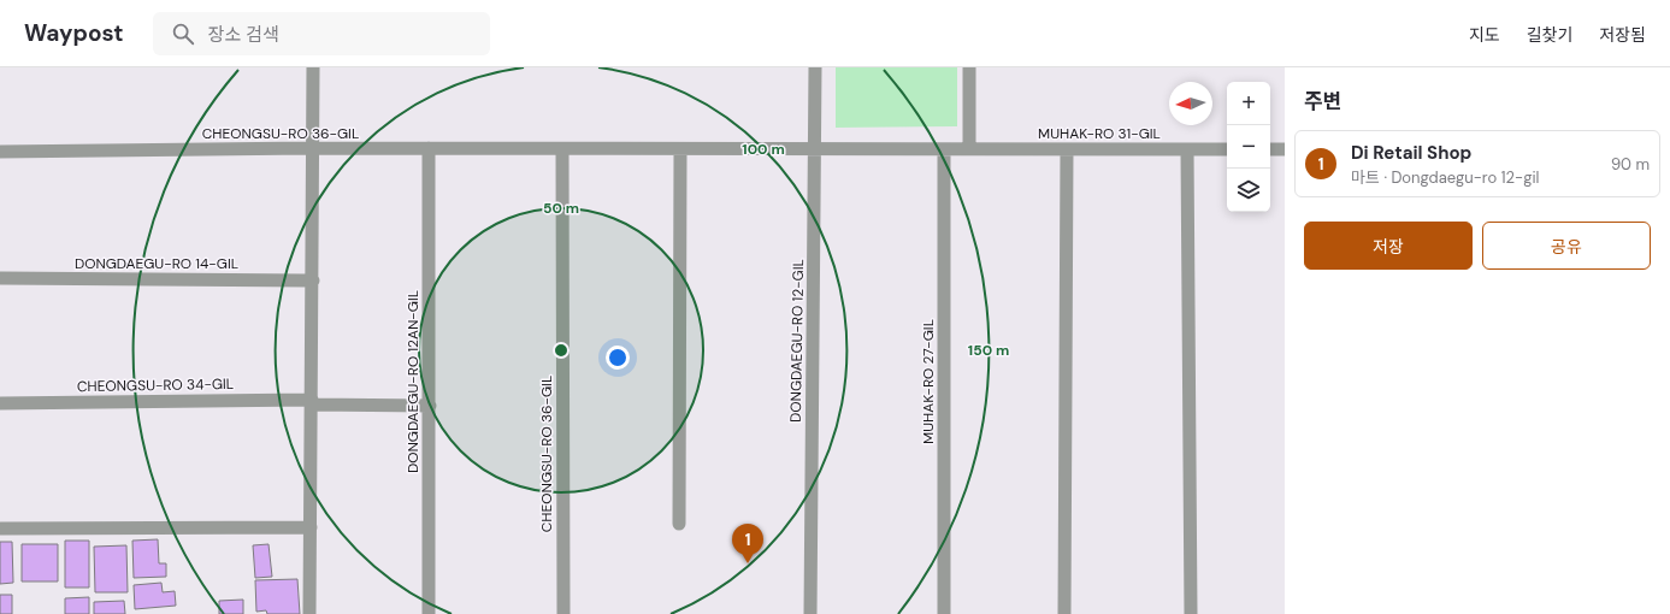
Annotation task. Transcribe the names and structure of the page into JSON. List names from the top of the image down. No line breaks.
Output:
{"streets":{"street":["CHEONGSU-RO 36-GIL","MUHAK-RO 31-GIL","DONGDAEGU-RO 14-GIL","DONGDAEGU-RO 12-GIL","DONGDAEGU-RO 12AN-GIL","MUHAK-RO 27-GIL","CHEONGSU-RO 34-GIL"]},"crossings":[["CHEONGSU-RO 36-GIL","MUHAK-RO 31-GIL"],["CHEONGSU-RO 36-GIL","DONGDAEGU-RO 12-GIL"],["CHEONGSU-RO 36-GIL","DONGDAEGU-RO 12AN-GIL"],["MUHAK-RO 31-GIL","DONGDAEGU-RO 12-GIL"],["MUHAK-RO 31-GIL","MUHAK-RO 27-GIL"]],"north":"left","page":{"header":"Waypost","search":"장소 검색","nav":["지도","길찾기","저장됨"],"heading":"주변","map_buttons":["+","−"],"list":[{"mark":"1","name":"Di Retail Shop","note":"마트 · Dongdaegu-ro 12-gil","value":"90 m"}],"buttons":["저장","공유"],"pins":"1"},"rings":["100 m","50 m","150 m"]}
